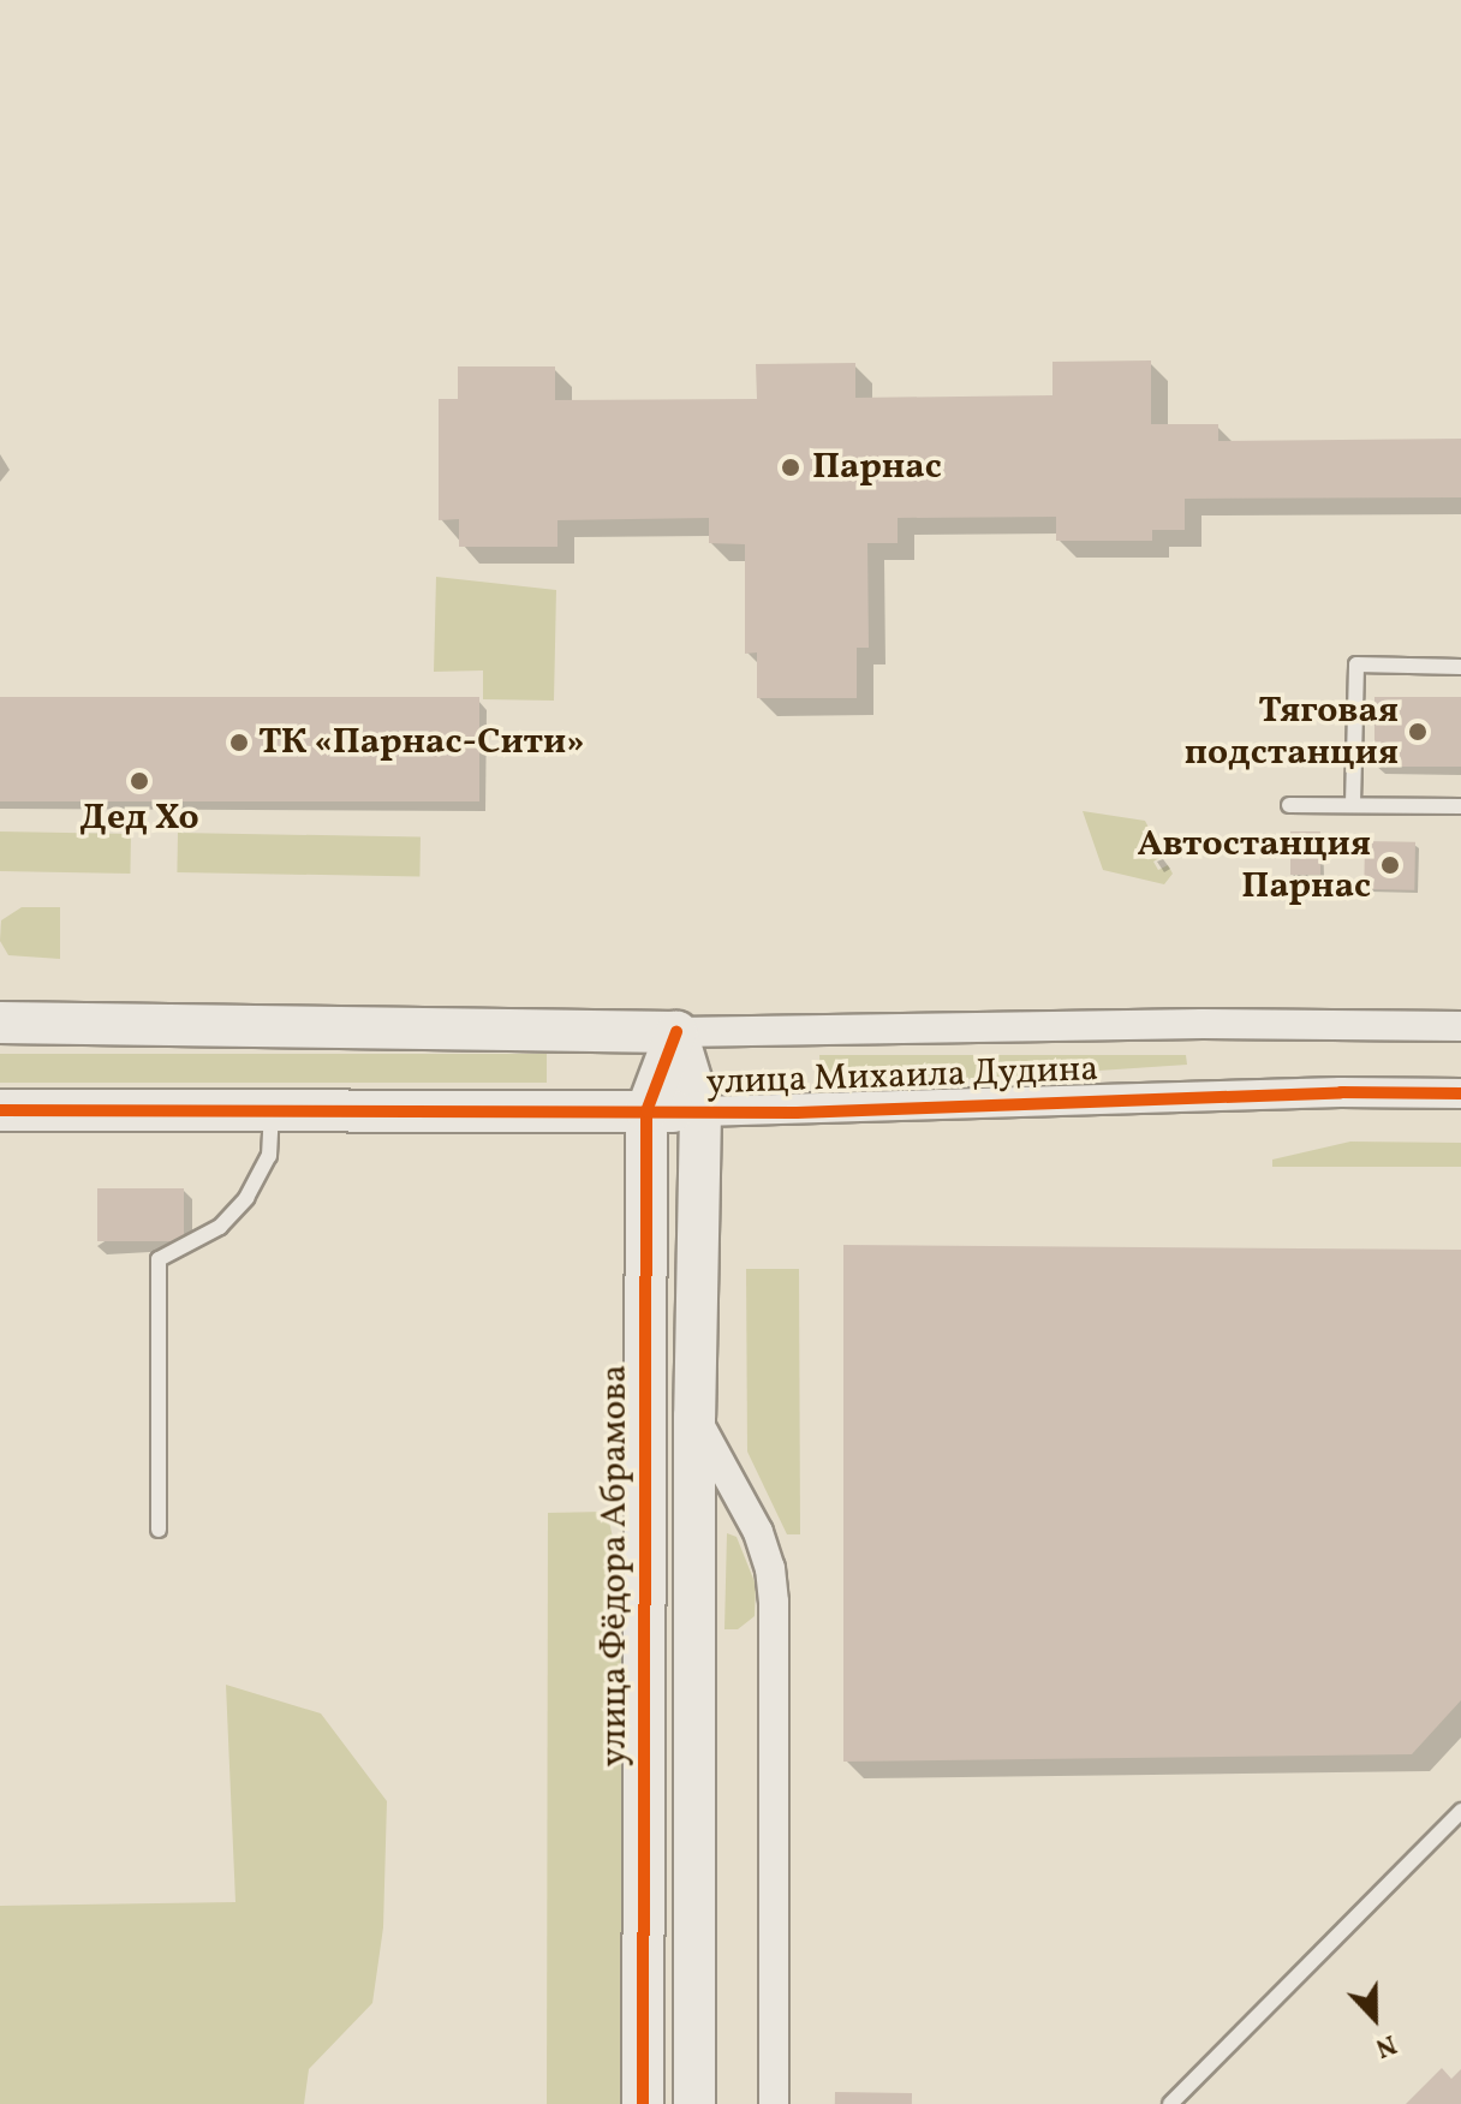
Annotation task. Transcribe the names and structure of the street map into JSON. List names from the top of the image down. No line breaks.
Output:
{"streets":{"street":["улица Михаила Дудина","улица Фёдора Абрамова"]},"crossings":[["улица Михаила Дудина","улица Фёдора Абрамова"]],"places":["Парнас","Тяговая подстанция","ТК «Парнас-Сити»","Дед Хо","Автостанция Парнас"],"north":"bottom"}
